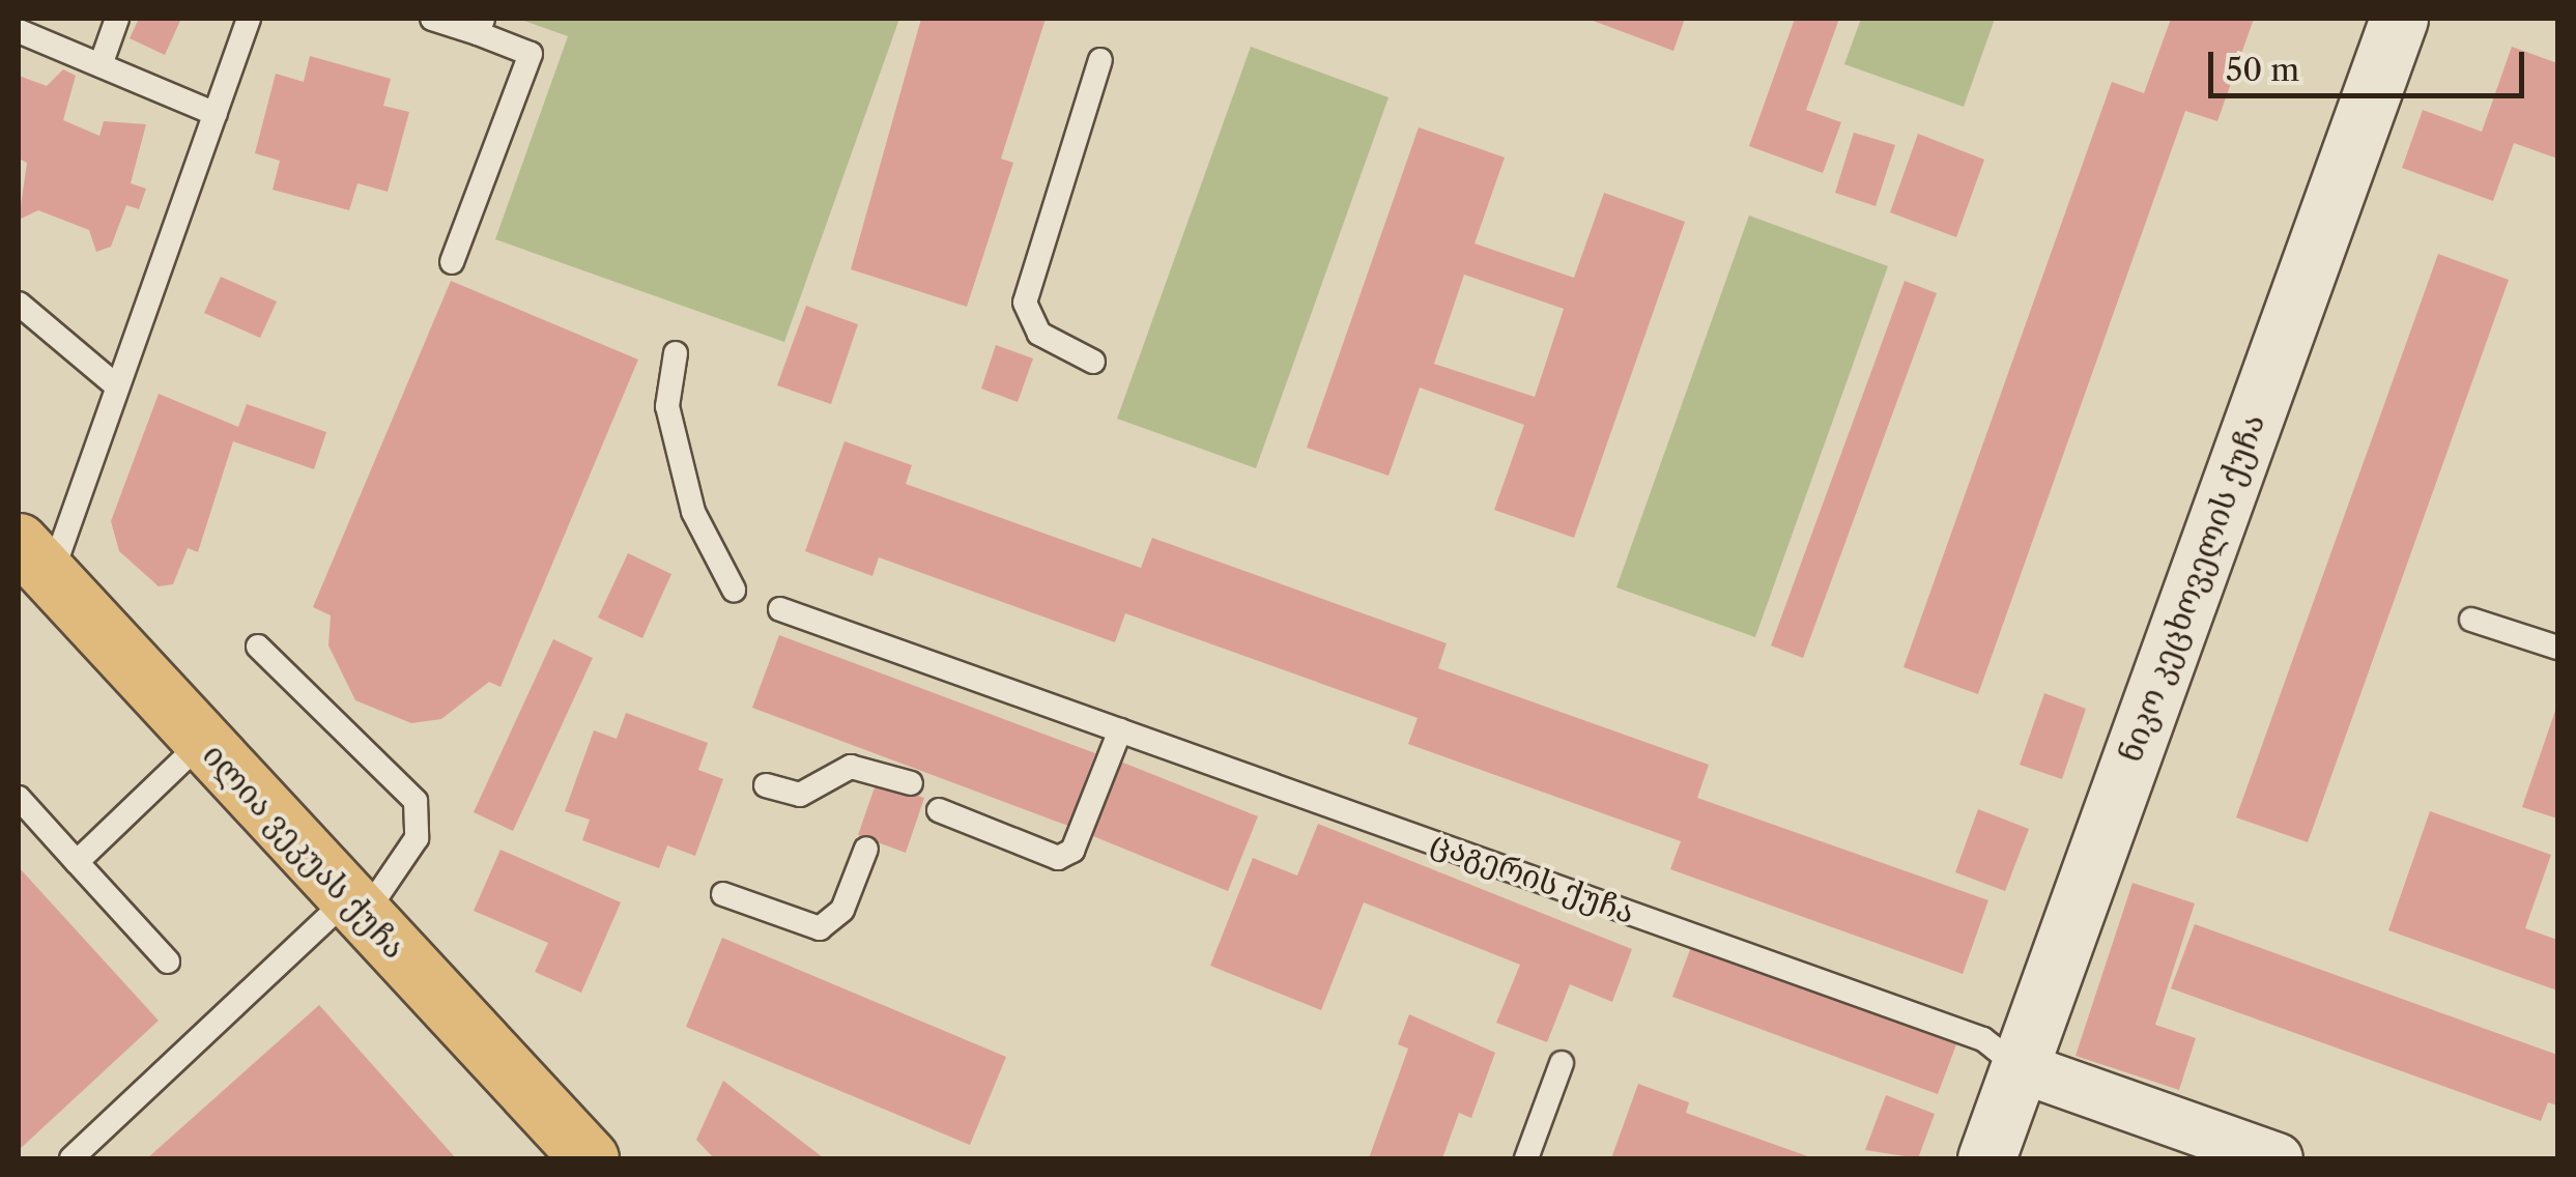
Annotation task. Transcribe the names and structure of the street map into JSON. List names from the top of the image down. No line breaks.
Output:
{"streets":{"main road":["ილია ვეკუას ქუჩა"],"street":["ნიკო კეცხოველის ქუჩა","ცაგერის ქუჩა"]},"crossings":[["ნიკო კეცხოველის ქუჩა","ცაგერის ქუჩა"]],"scale_bar":"50 m"}
